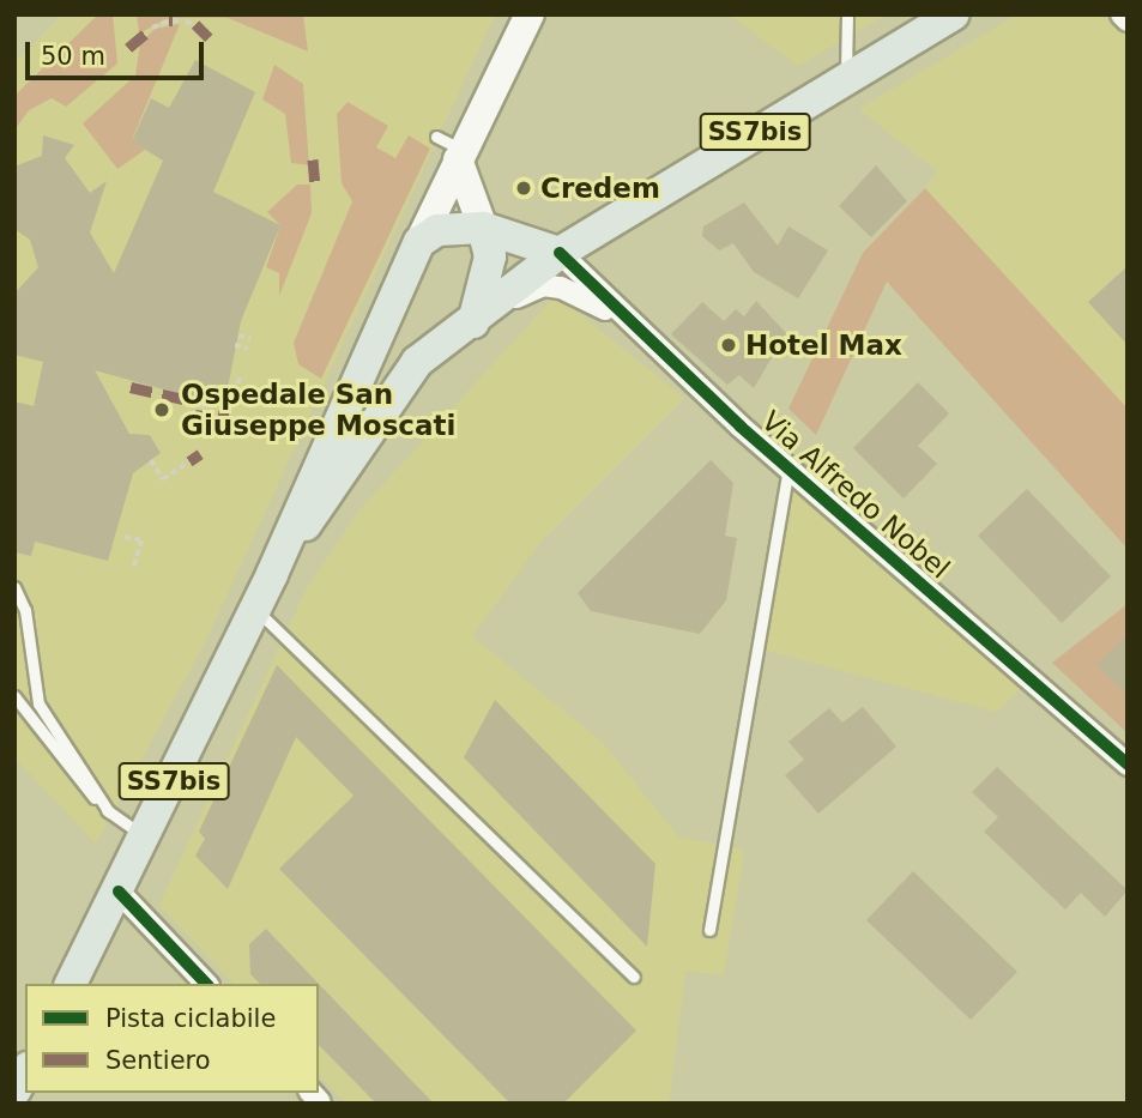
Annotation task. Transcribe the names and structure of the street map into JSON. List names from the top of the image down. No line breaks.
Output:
{"streets":{"main road":["SS7bis"],"street":["Via Alfredo Nobel"]},"crossings":[["SS7bis","Via Alfredo Nobel"]],"places":["Credem","Hotel Max","Ospedale San Giuseppe Moscati"],"legend":["Pista ciclabile","Sentiero"],"scale_bar":"50 m"}
